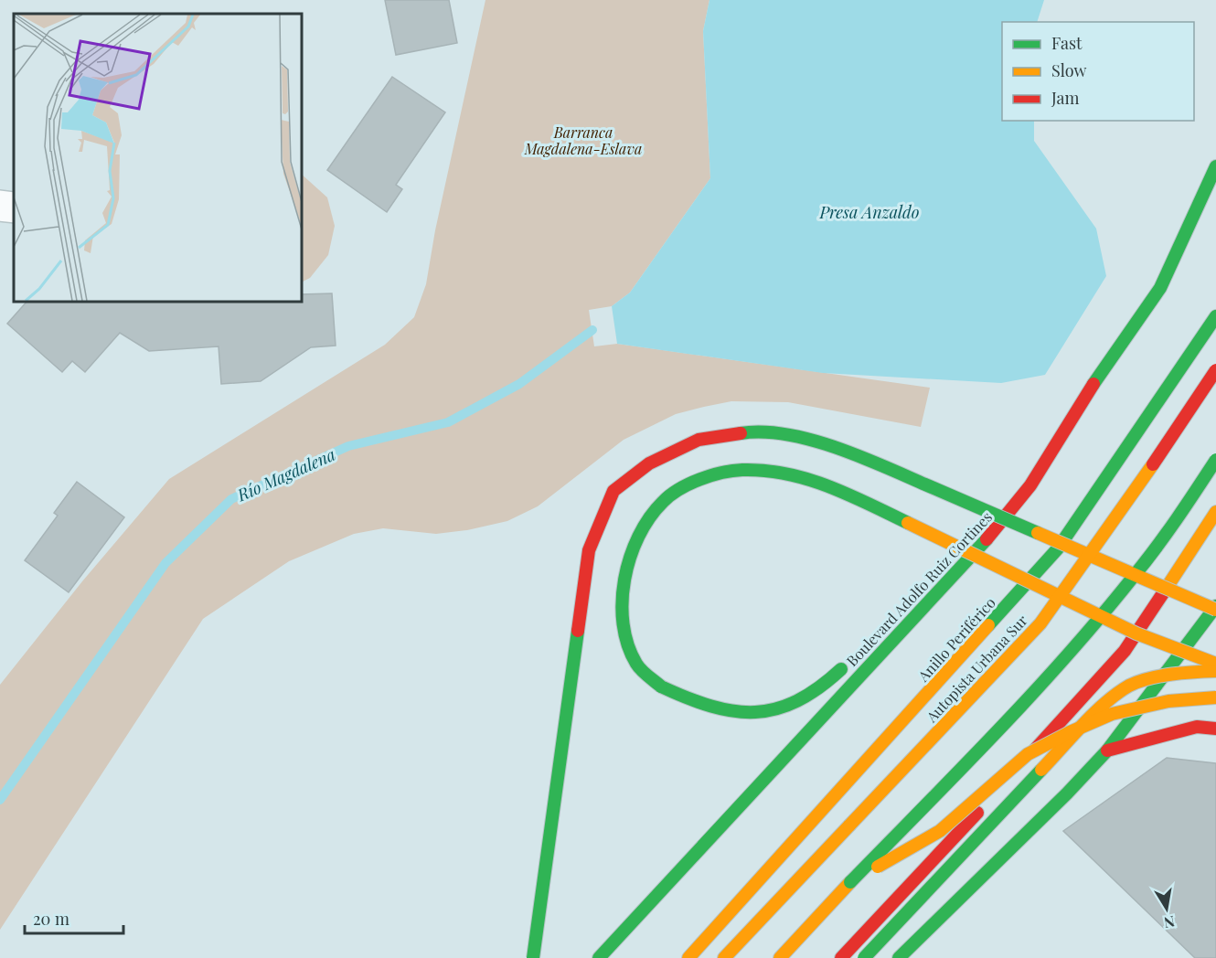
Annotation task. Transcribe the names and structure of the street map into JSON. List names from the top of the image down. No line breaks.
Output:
{"streets":{"main road":["Boulevard Adolfo Ruiz Cortines","Anillo Periférico","Autopista Urbana Sur"]},"water":["Presa Anzaldo","Río Magdalena"],"parks":["Barranca Magdalena-Eslava"],"legend":["Fast","Slow","Jam"],"scale_bar":"20 m","north":"bottom"}
